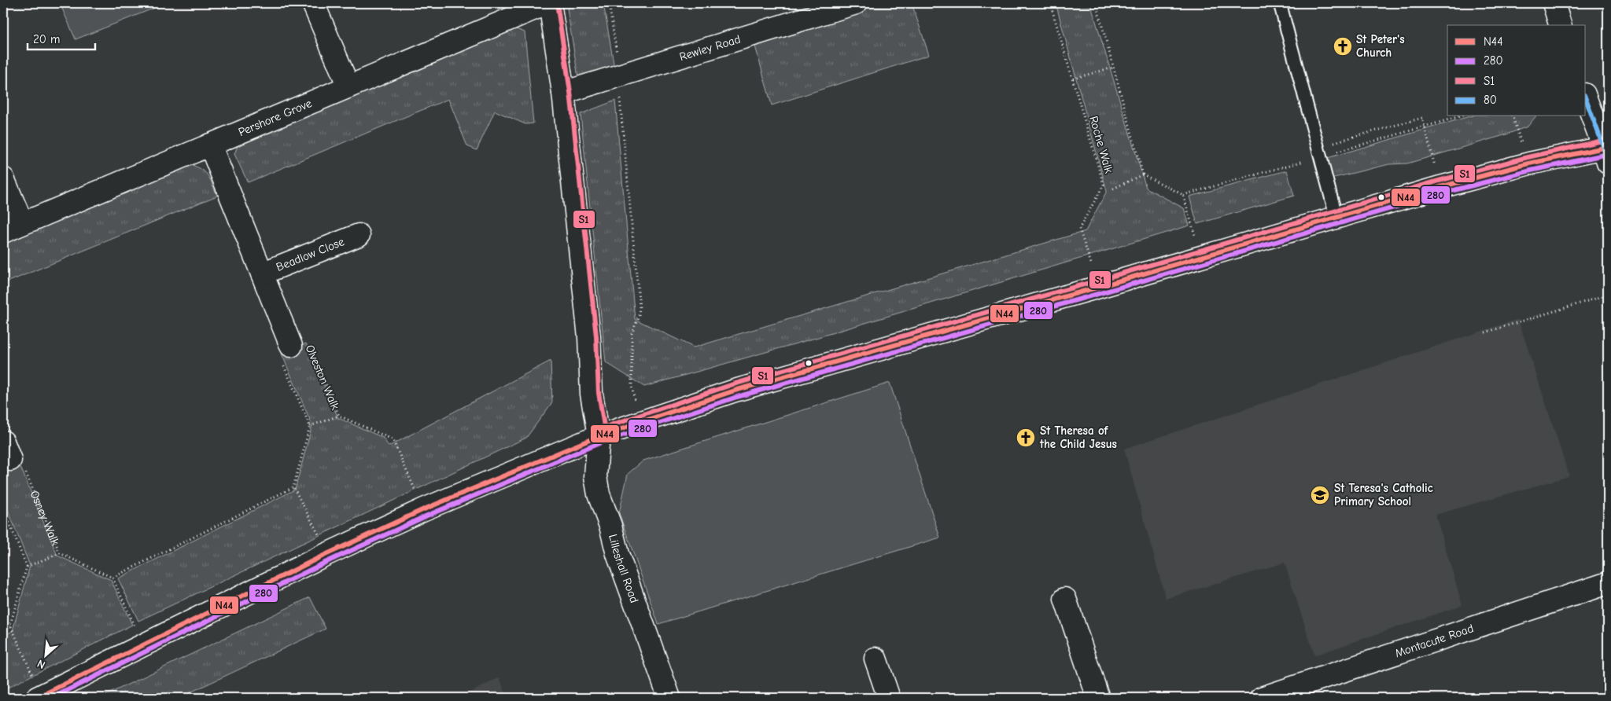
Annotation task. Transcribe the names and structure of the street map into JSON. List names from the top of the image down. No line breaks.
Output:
{"streets":{"street":["Rewley Road","Pershore Grove","Beadlow Close","Olveston Walk","Lilleshall Road","Montacute Road"],"path":["Roche Walk","Osney Walk"]},"crossings":[["Rewley Road","Lilleshall Road"],["Pershore Grove","Olveston Walk"],["Pershore Grove","Lilleshall Road"],["Beadlow Close","Olveston Walk"]],"places":{"church":["St Peter's Church","St Theresa of the Child Jesus"],"school or university":["St Teresa's Catholic Primary School"]},"lines":["transit line S1","transit line 80","transit line N44","transit line 280"],"legend":["N44","280","S1","80"],"scale_bar":"20 m","north":"bottom left"}
